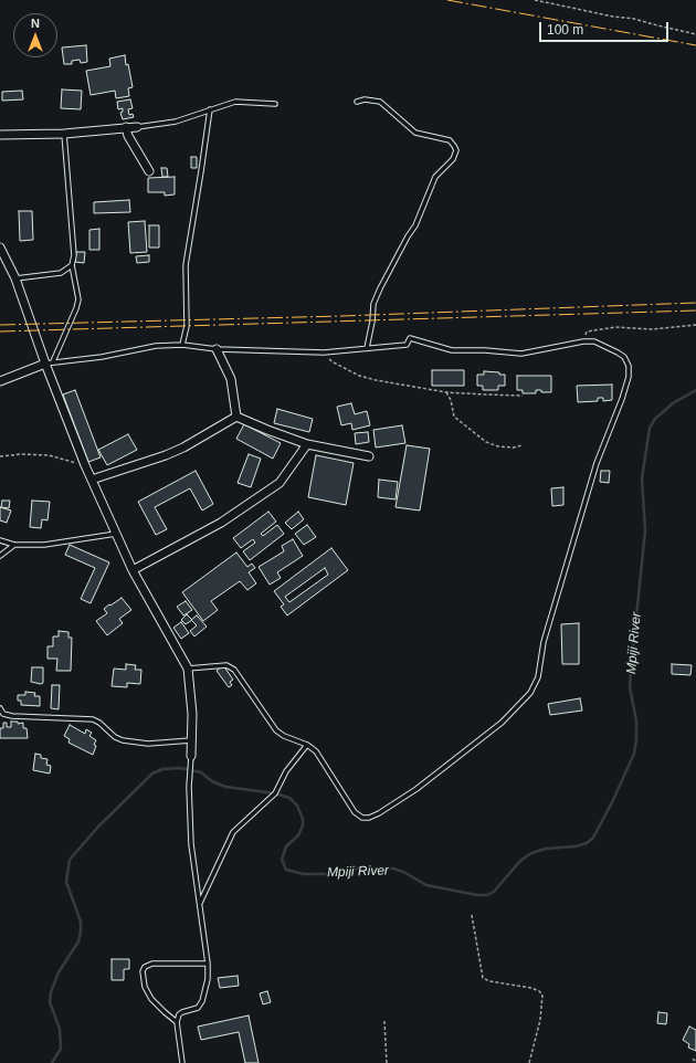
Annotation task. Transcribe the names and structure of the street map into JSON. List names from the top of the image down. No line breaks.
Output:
{"water":["Mpiji River"],"scale_bar":"100 m","north":"top"}
